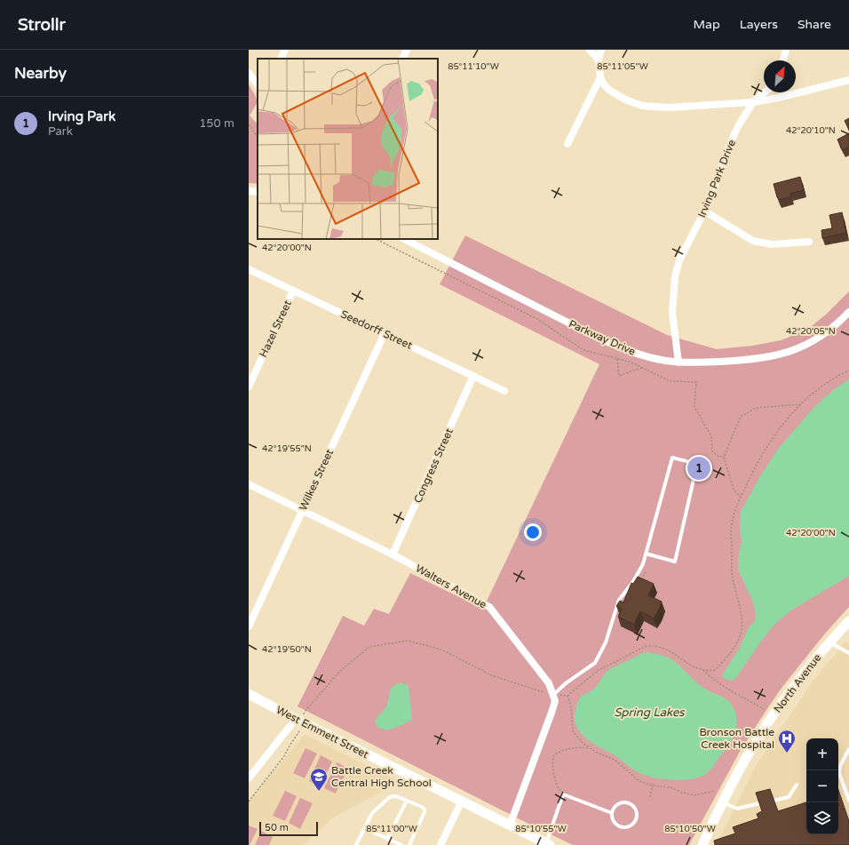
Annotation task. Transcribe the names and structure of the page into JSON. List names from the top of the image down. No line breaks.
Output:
{"streets":{"street":["Irving Park Drive","Hazel Street","Seedorff Street","Parkway Drive","Congress Street","Wilkes Street","Walters Avenue","North Avenue","West Emmett Street"]},"crossings":[["Irving Park Drive","Parkway Drive"],["Hazel Street","Seedorff Street"],["Seedorff Street","Congress Street"],["Seedorff Street","Wilkes Street"],["Congress Street","Walters Avenue"],["Wilkes Street","Walters Avenue"],["Walters Avenue","West Emmett Street"]],"water":["Spring Lakes"],"places":{"hospital":["Bronson Battle Creek Hospital"],"school or university":["Battle Creek Central High School"]},"scale_bar":"50 m","north":"top right","page":{"header":"Strollr","nav":["Map","Layers","Share"],"heading":"Nearby","list":[{"mark":"1","name":"Irving Park","note":"Park","value":"150 m"}],"pins":"1","map_buttons":["+","−"],"scale":"50 m"},"coordinates":["85°11'10\"W","85°11'05\"W","42°20'10\"N","42°20'00\"N","42°20'05\"N","42°19'55\"N","42°19'50\"N","85°11'00\"W","85°10'55\"W","85°10'50\"W"]}
